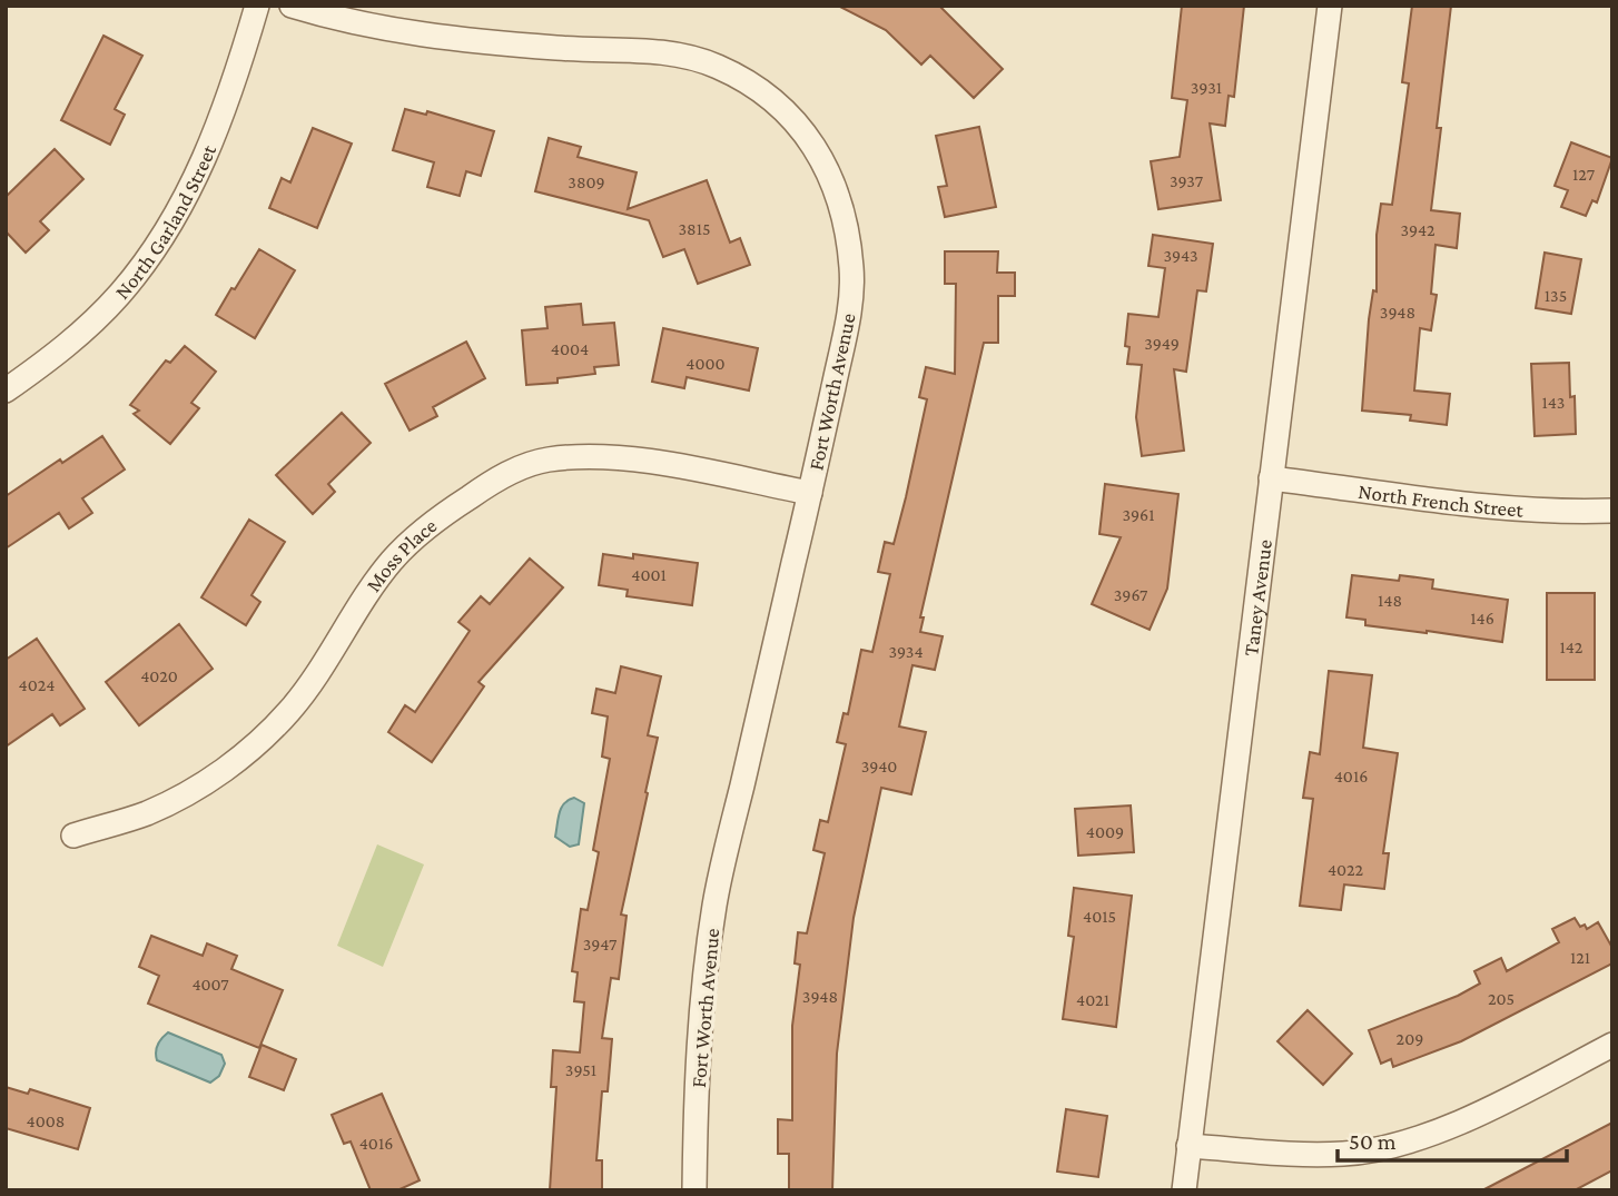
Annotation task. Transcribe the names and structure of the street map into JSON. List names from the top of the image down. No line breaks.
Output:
{"streets":{"street":["North Garland Street","Fort Worth Avenue","North French Street","Moss Place","Taney Avenue"]},"crossings":[["Fort Worth Avenue","Moss Place"],["North French Street","Taney Avenue"]],"house_numbers":["3931","127","3937","3809","3815","3942","3943","135","3948","3949","4004","4000","143","3961","4001","3967","148","146","142","3934","4020","4024","3940","4016","4009","4022","4015","3947","121","4007","3948","205","4021","209","3951","4008","4016"],"scale_bar":"50 m"}
